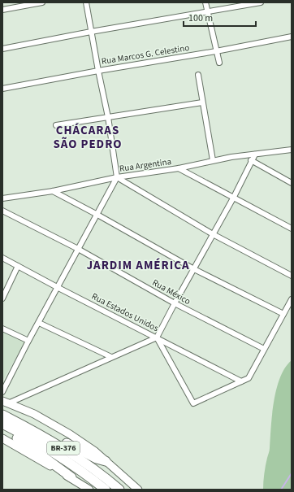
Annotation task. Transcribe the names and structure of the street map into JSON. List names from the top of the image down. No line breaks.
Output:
{"streets":{"highway":["BR-376"],"street":["Rua Marcos G. Celestino","Rua Argentina","Rua México","Rua Estados Unidos"]},"districts":["CHÁCARAS SÃO PEDRO","JARDIM AMÉRICA"],"scale_bar":"100 m"}
